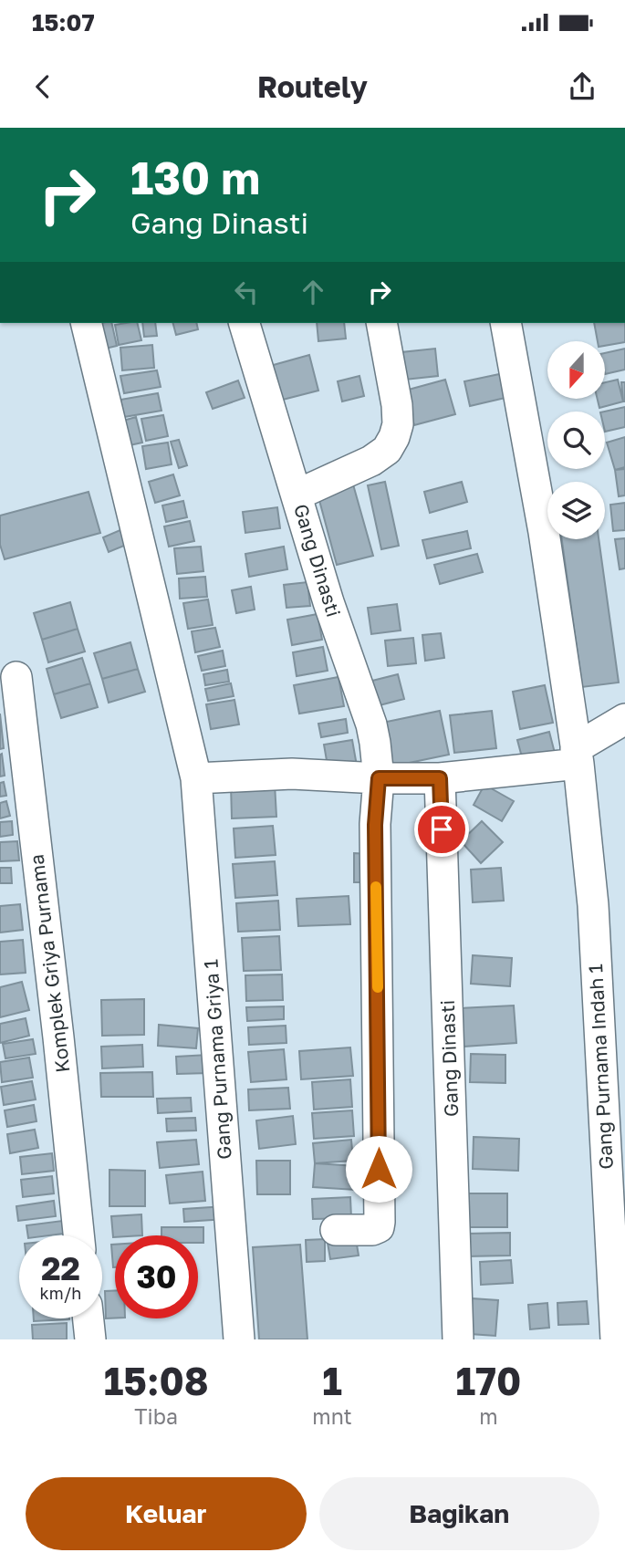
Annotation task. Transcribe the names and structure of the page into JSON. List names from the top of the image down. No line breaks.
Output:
{"streets":{"street":["Gang Dinasti","Komplek Griya Purnama","Gang Purnama Griya 1","Gang Purnama Indah 1"]},"north":"bottom","page":{"status":"15:07","header":"Routely","turn":["130 m","Gang Dinasti"],"speed":"22 km/h","limit":"30","eta":["15:08","Tiba","1","mnt","170","m"],"buttons":["Keluar","Bagikan"]}}
